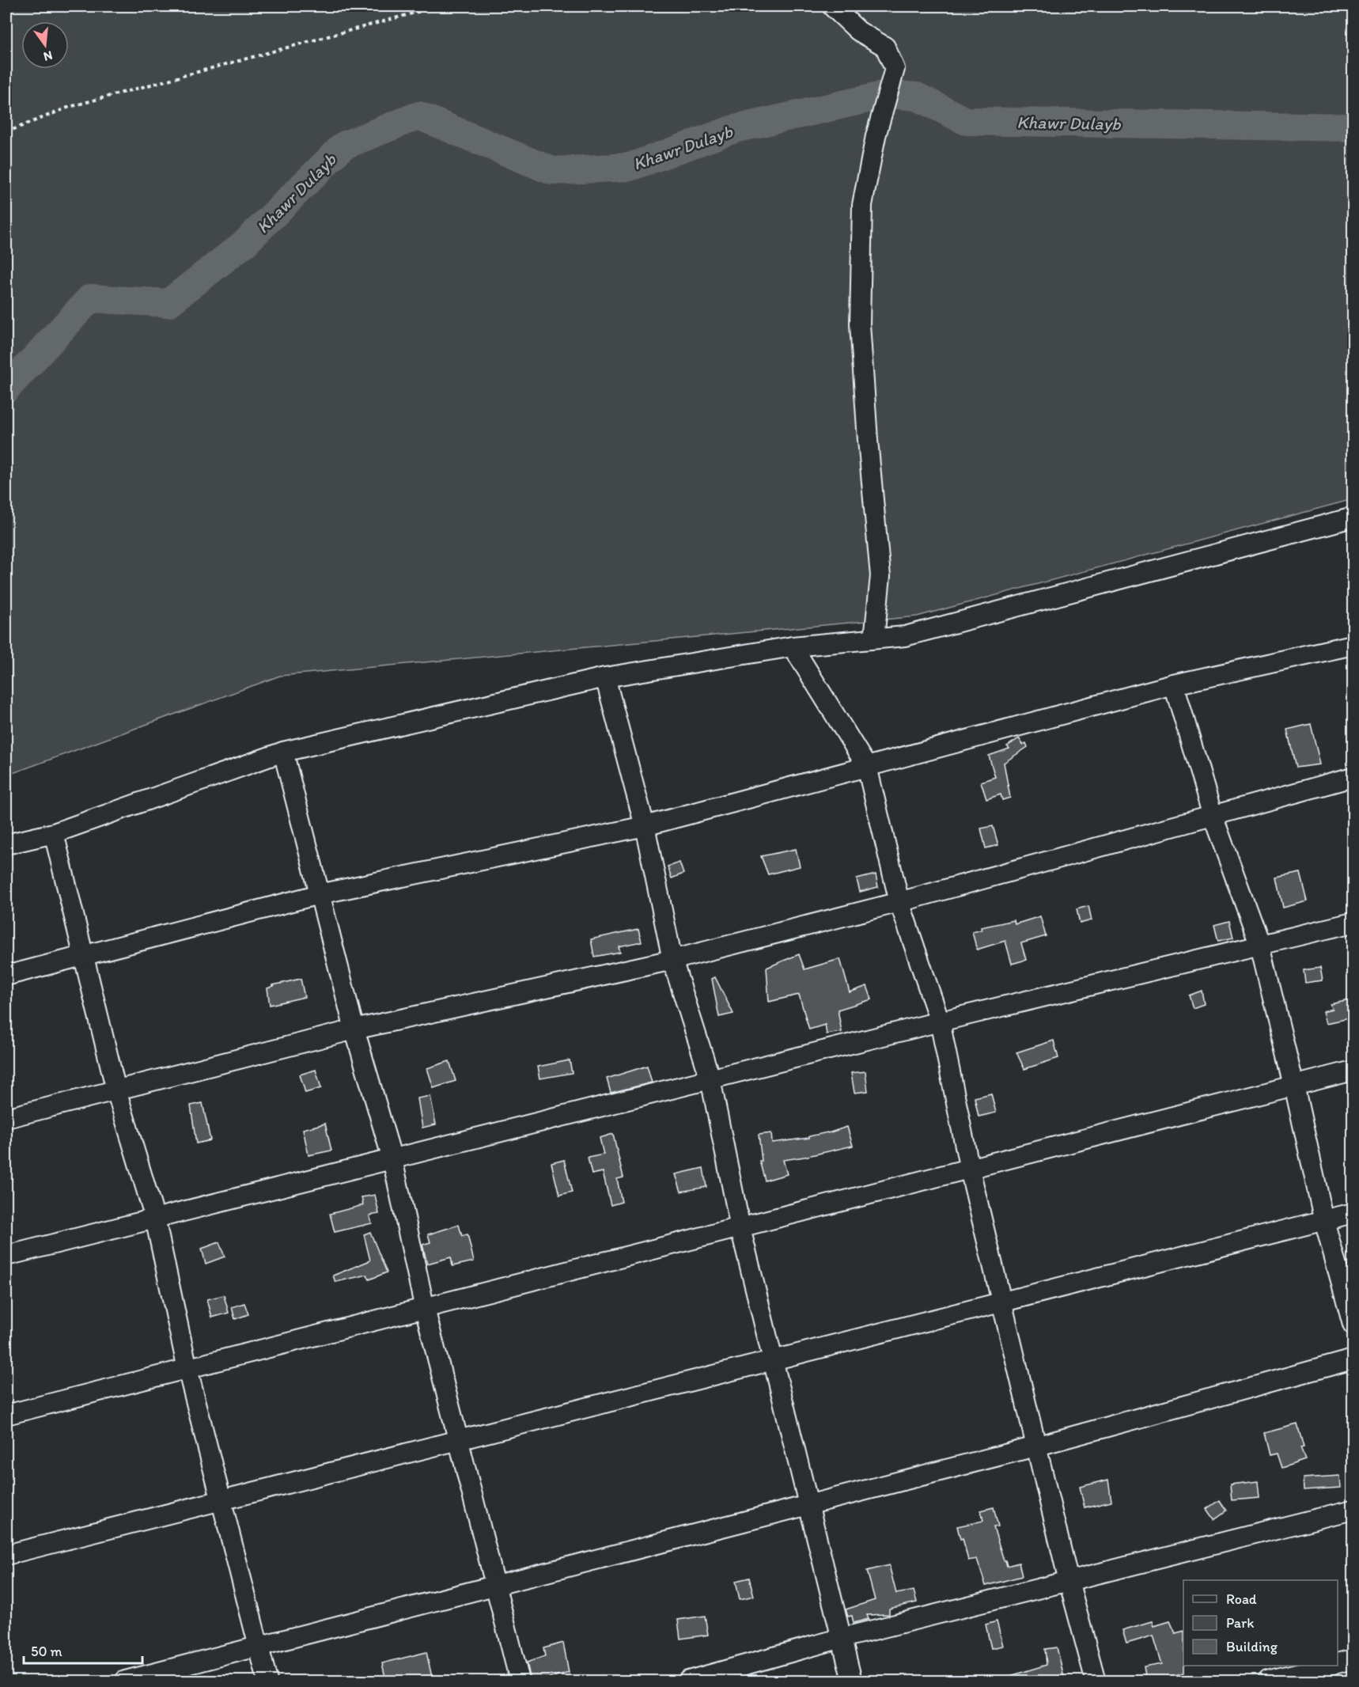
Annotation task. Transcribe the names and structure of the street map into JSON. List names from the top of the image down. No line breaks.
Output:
{"water":["Khawr Dulayb"],"legend":["Road","Park","Building"],"scale_bar":"50 m","north":"bottom"}
